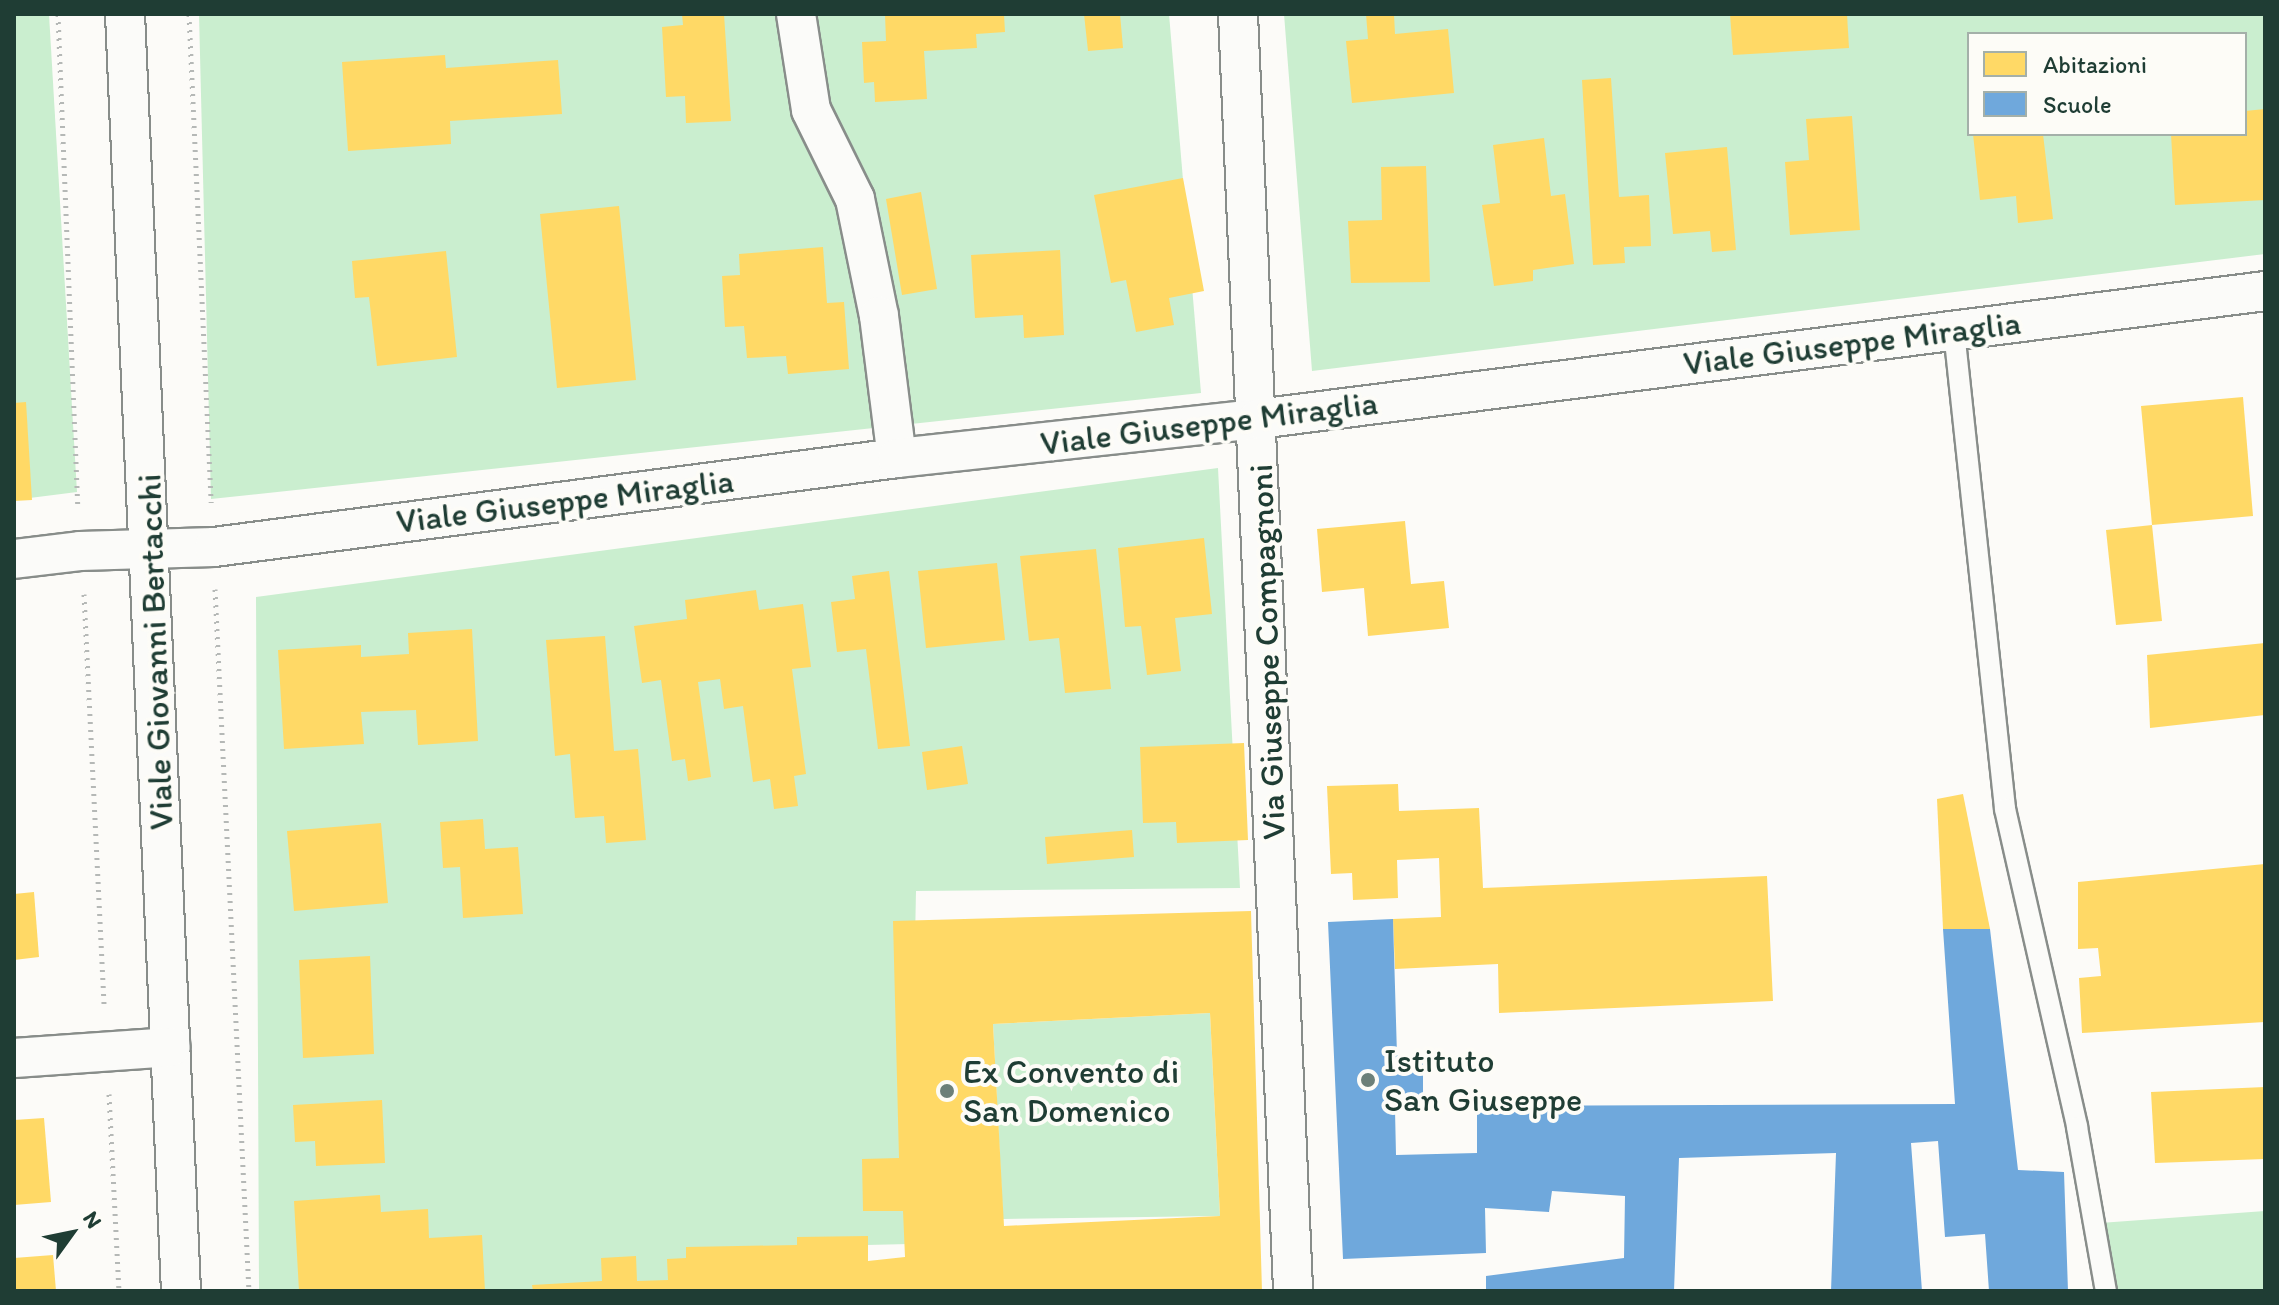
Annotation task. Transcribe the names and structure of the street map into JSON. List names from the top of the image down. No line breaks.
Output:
{"streets":{"street":["Viale Giuseppe Miraglia","Viale Giovanni Bertacchi","Via Giuseppe Compagnoni"]},"crossings":[["Viale Giuseppe Miraglia","Viale Giovanni Bertacchi"],["Viale Giuseppe Miraglia","Via Giuseppe Compagnoni"]],"places":["Istituto San Giuseppe","Ex Convento di San Domenico"],"legend":["Abitazioni","Scuole"],"north":"top right"}
